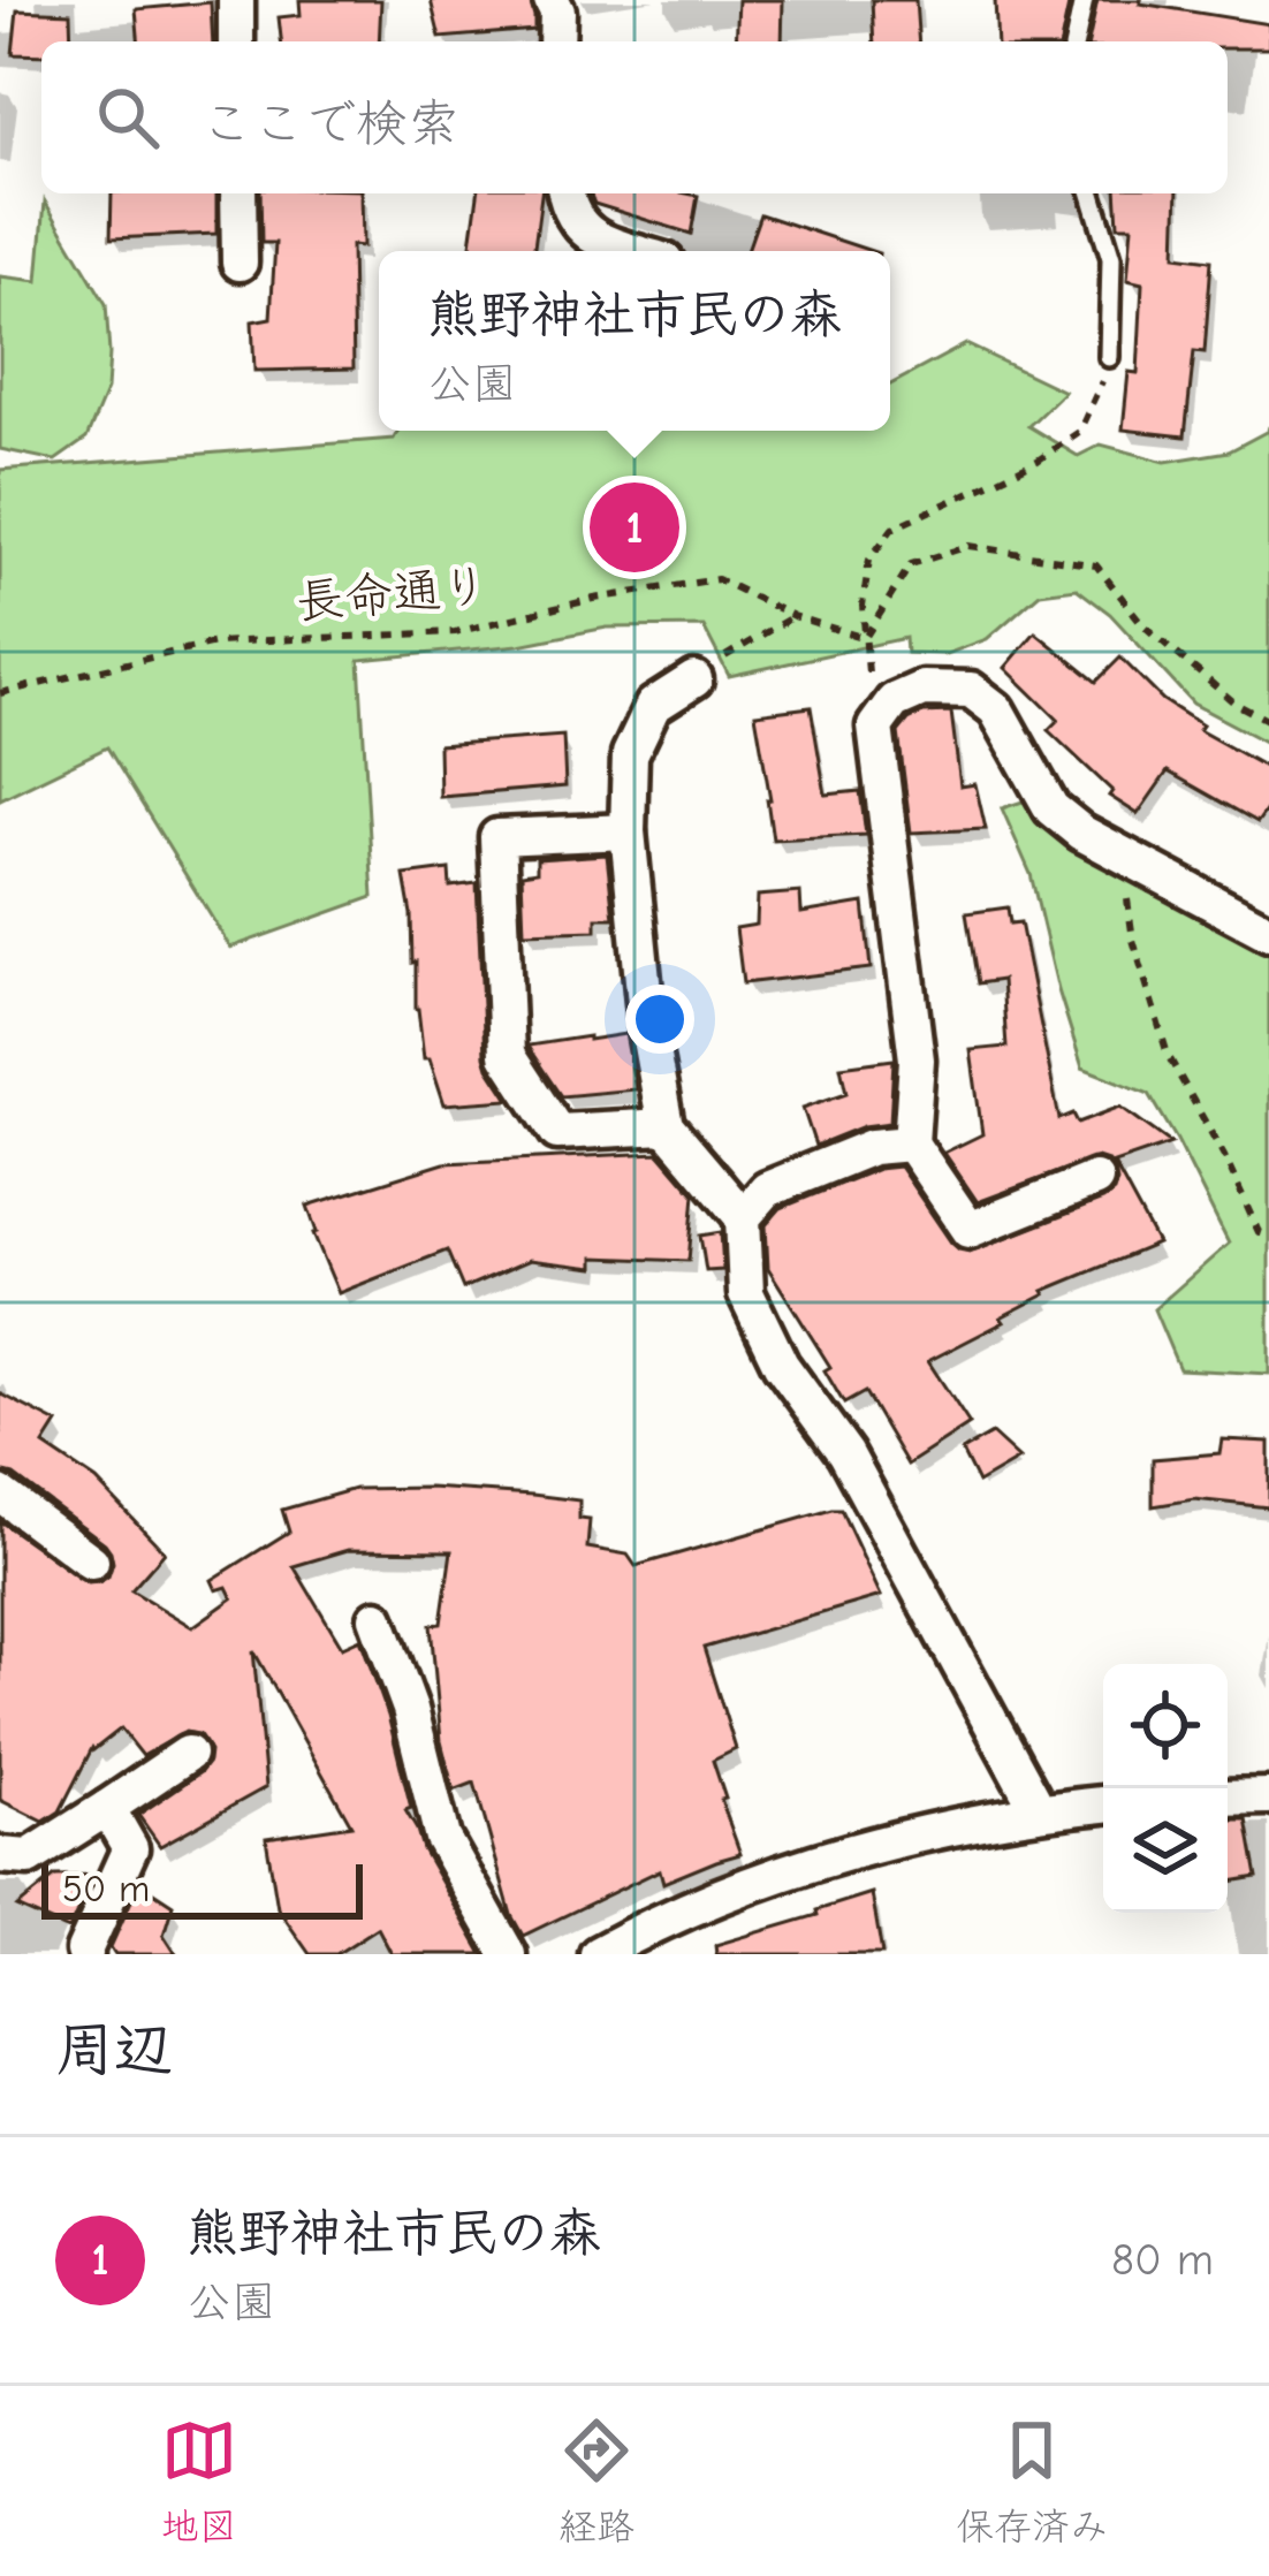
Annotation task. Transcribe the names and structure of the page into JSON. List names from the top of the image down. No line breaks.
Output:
{"streets":{"path":["長命通り"]},"scale_bar":"50 m","page":{"search":"ここで検索","popup":["熊野神社市民の森","公園"],"pins":"1","scale":"50 m","heading":"周辺","list":[{"mark":"1","name":"熊野神社市民の森","note":"公園","value":"80 m"}],"nav":["地図","経路","保存済み"]}}
